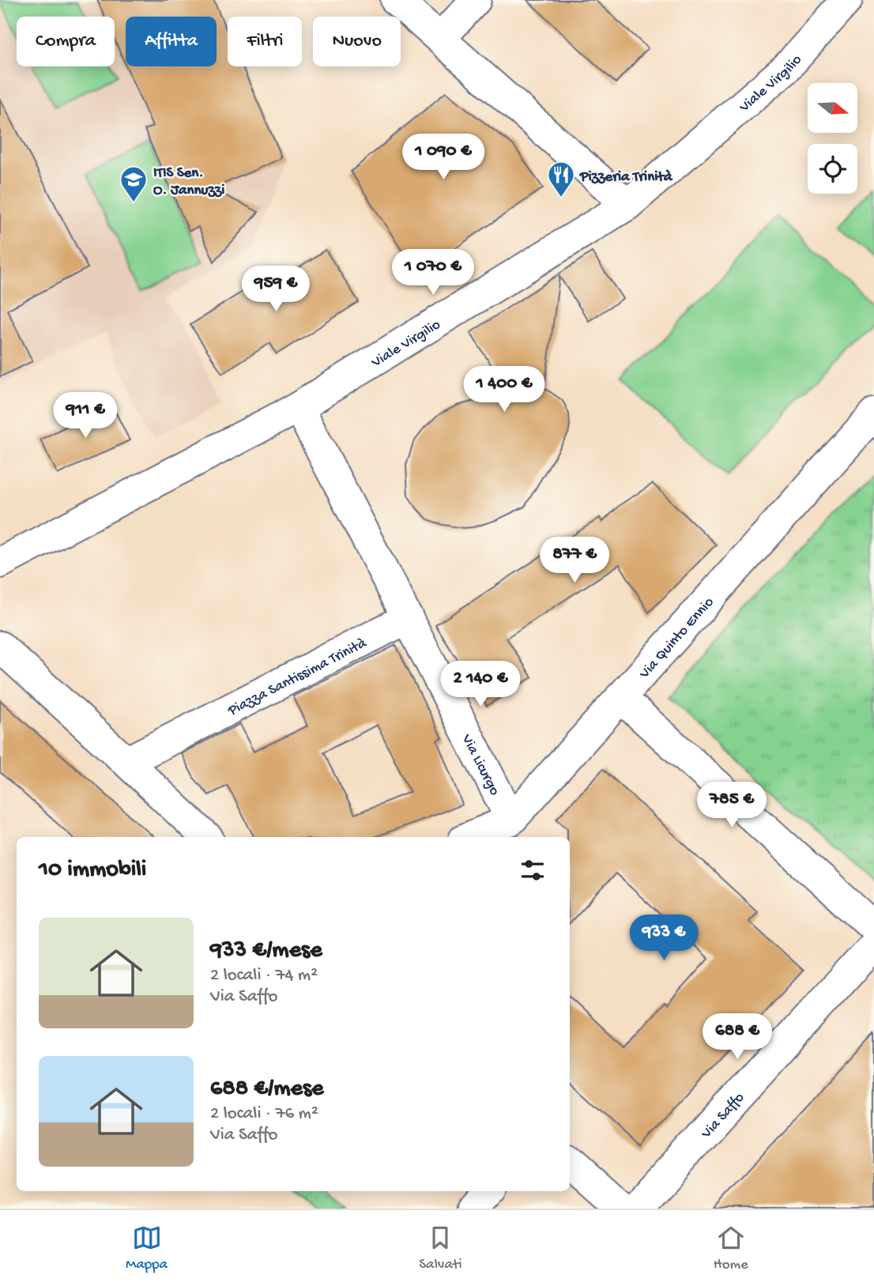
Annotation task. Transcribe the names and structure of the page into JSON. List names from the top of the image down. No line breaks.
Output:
{"streets":{"street":["Viale Virgilio","Via Quinto Ennio","Piazza Santissima Trinità","Via Licurgo","Via Saffo"]},"crossings":[["Via Quinto Ennio","Via Licurgo"],["Piazza Santissima Trinità","Via Licurgo"]],"places":{"restaurant":["Pizzeria Trinità"],"school or university":["ITIS Sen. O. Jannuzzi"]},"north":"right","page":{"chip":["Compra","Affitta","Filtri","Nuovo"],"price":["1 090 €","1 070 €","959 €","1 400 €","911 €","877 €","2 140 €","785 €","933 €","688 €"],"heading":"10 immobili","list":[{"name":"933 €/mese","note":"2 locali · 74 m² · Via Saffo"},{"name":"688 €/mese","note":"2 locali · 76 m² · Via Saffo"}],"tabs":["Mappa","Salvati","Home"]}}
